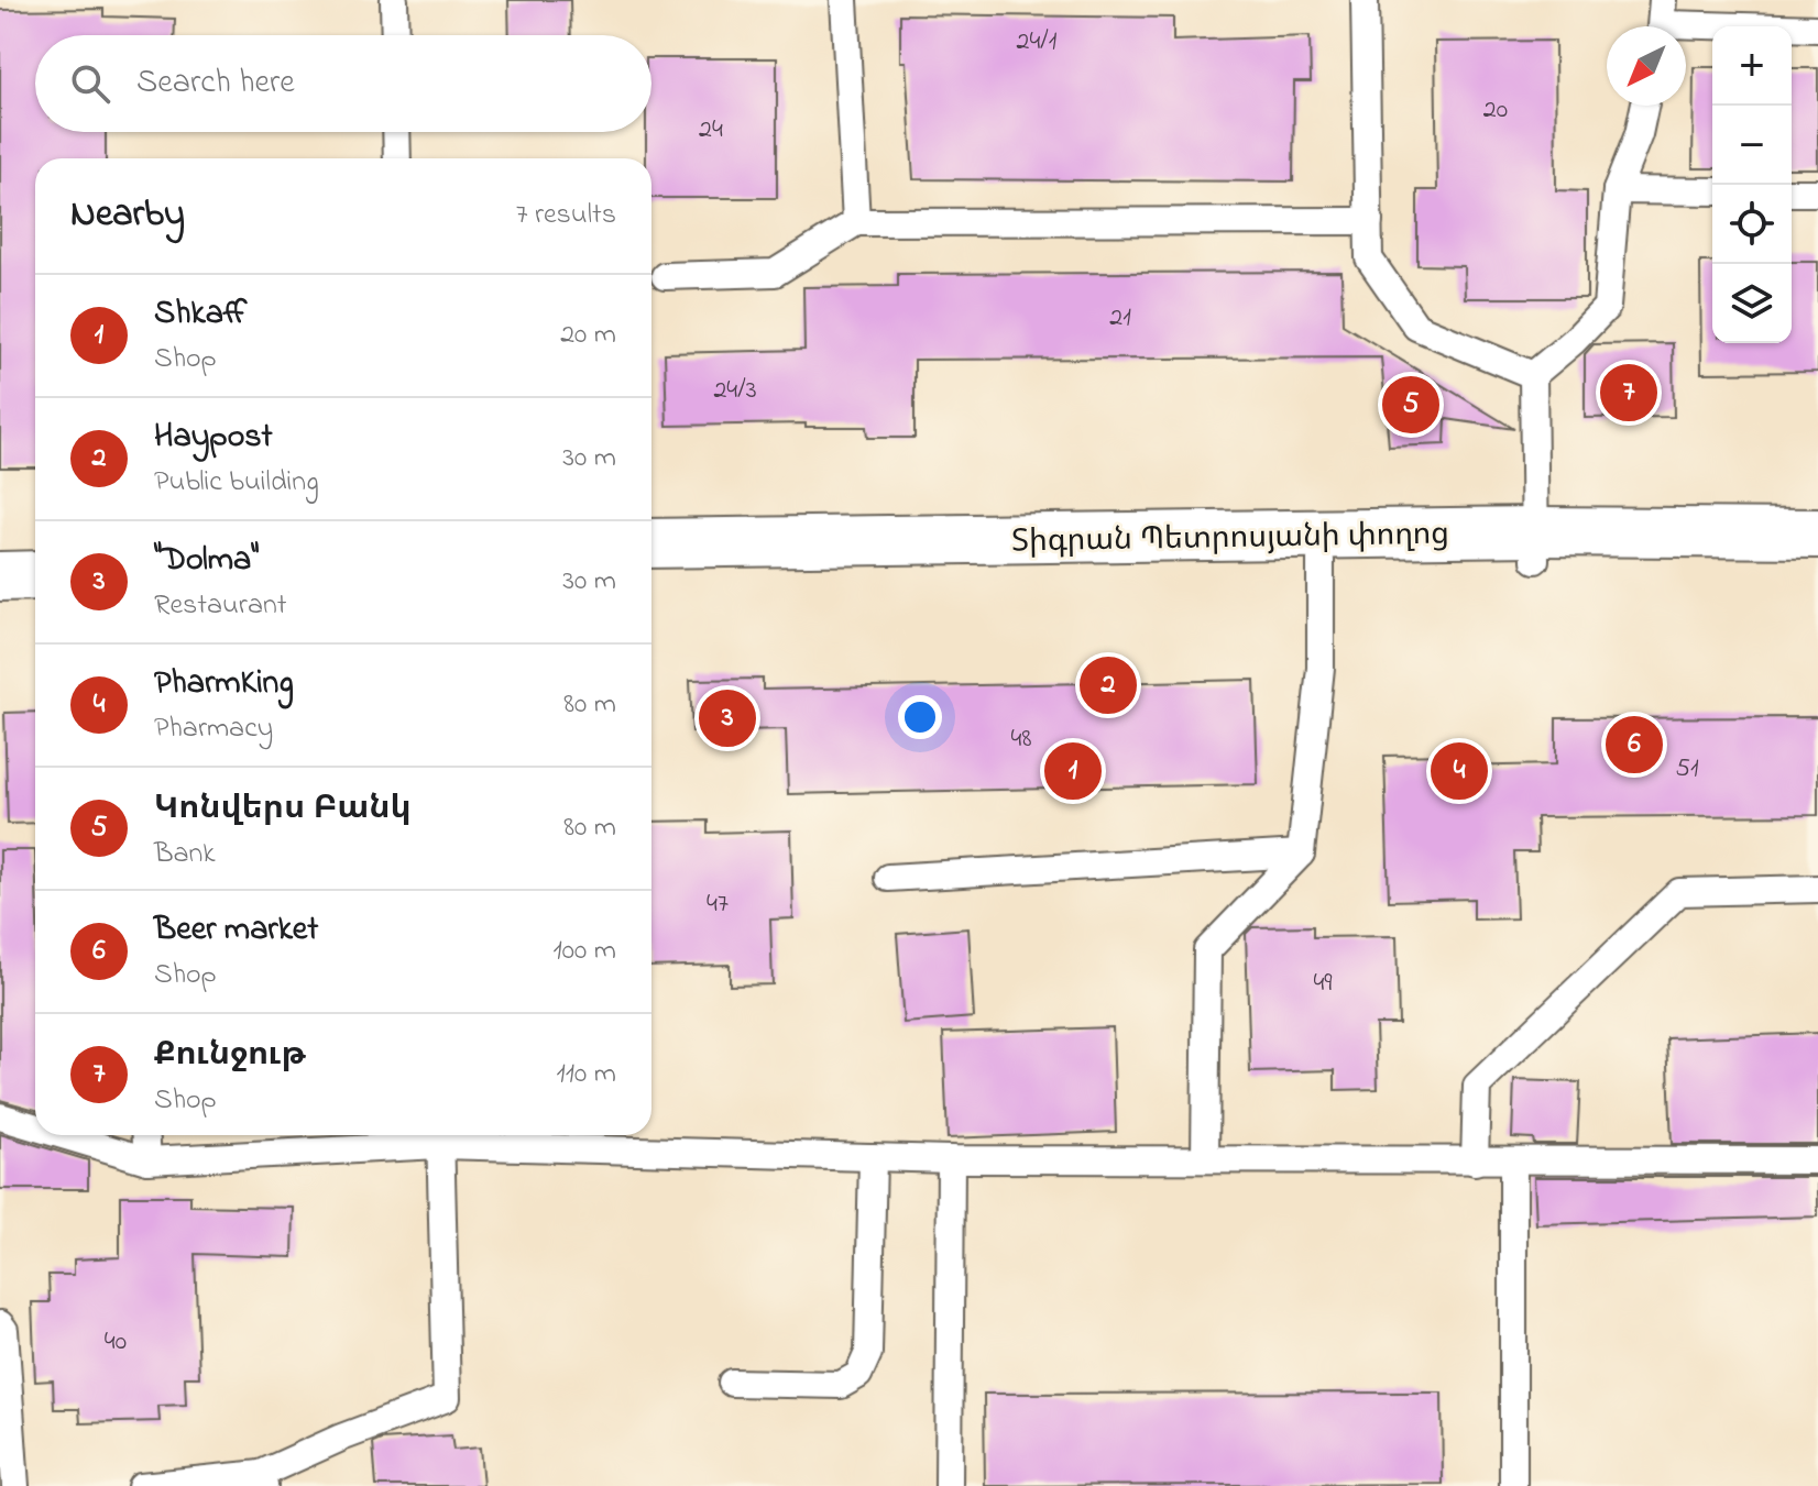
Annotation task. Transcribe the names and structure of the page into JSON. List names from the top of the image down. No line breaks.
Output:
{"streets":{"main road":["Տիգրան Պետրոսյանի փողոց"]},"house_numbers":["24/1","20","24","21","24/3","48","51","47","49","40"],"north":"bottom left","page":{"map_buttons":["+","−"],"search":"Search here","heading":["Nearby","7 results"],"list":[{"mark":"1","name":"Shkaff","note":"Shop","value":"20 m"},{"mark":"2","name":"Haypost","note":"Public building","value":"30 m"},{"mark":"3","name":"\"Dolma\"","note":"Restaurant","value":"30 m"},{"mark":"4","name":"PharmKing","note":"Pharmacy","value":"80 m"},{"mark":"5","name":"Կոնվերս Բանկ","note":"Bank","value":"80 m"},{"mark":"6","name":"Beer market","note":"Shop","value":"100 m"},{"mark":"7","name":"Քունջութ","note":"Shop","value":"110 m"}],"pins":["7","5","2","3","6","1","4"]}}
